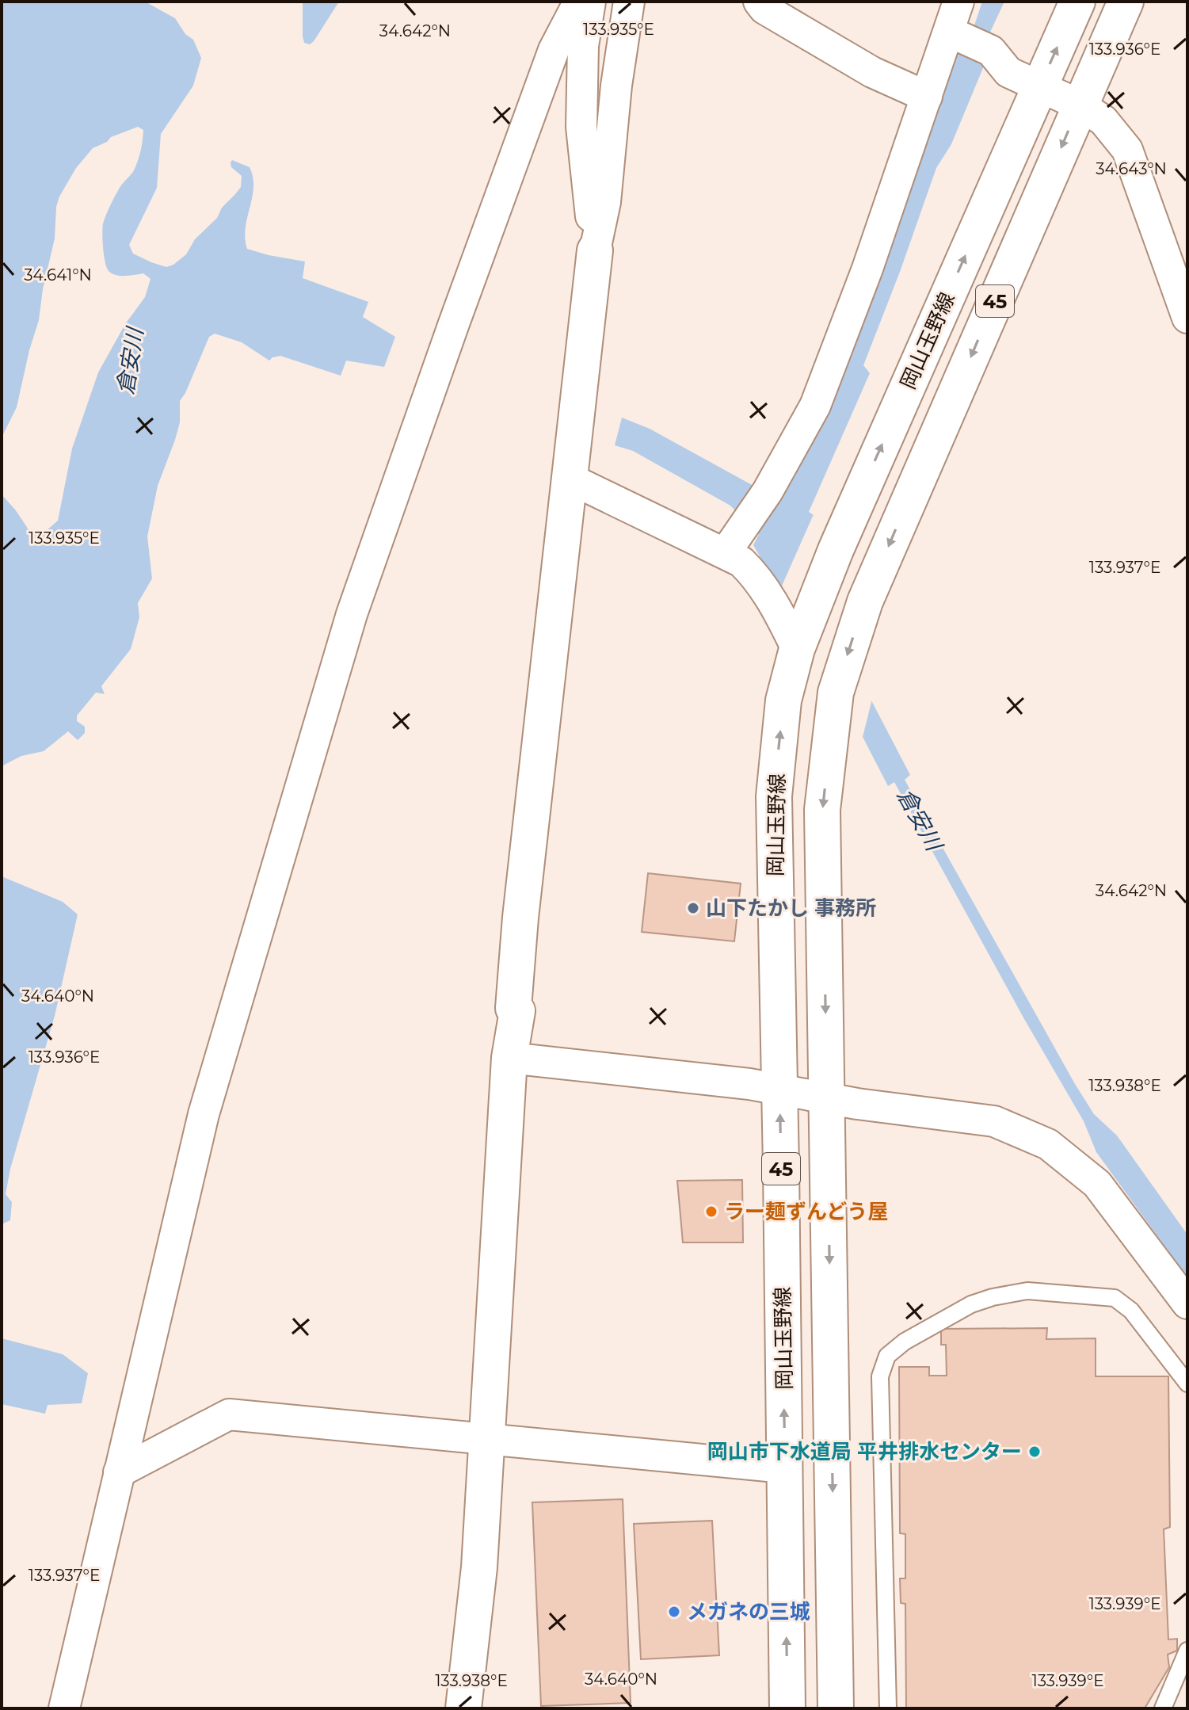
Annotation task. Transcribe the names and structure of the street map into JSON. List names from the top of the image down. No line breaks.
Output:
{"streets":{"main road":["45","岡山玉野線"]},"water":["倉安川"],"places":["山下たかし 事務所","ラー麺ずんどう屋","岡山市下水道局 平井排水センター","メガネの三城"],"coordinates":["133.935°E","34.642°N","133.936°E","34.643°N","34.641°N","133.937°E","34.640°N","133.938°E","133.939°E"]}
